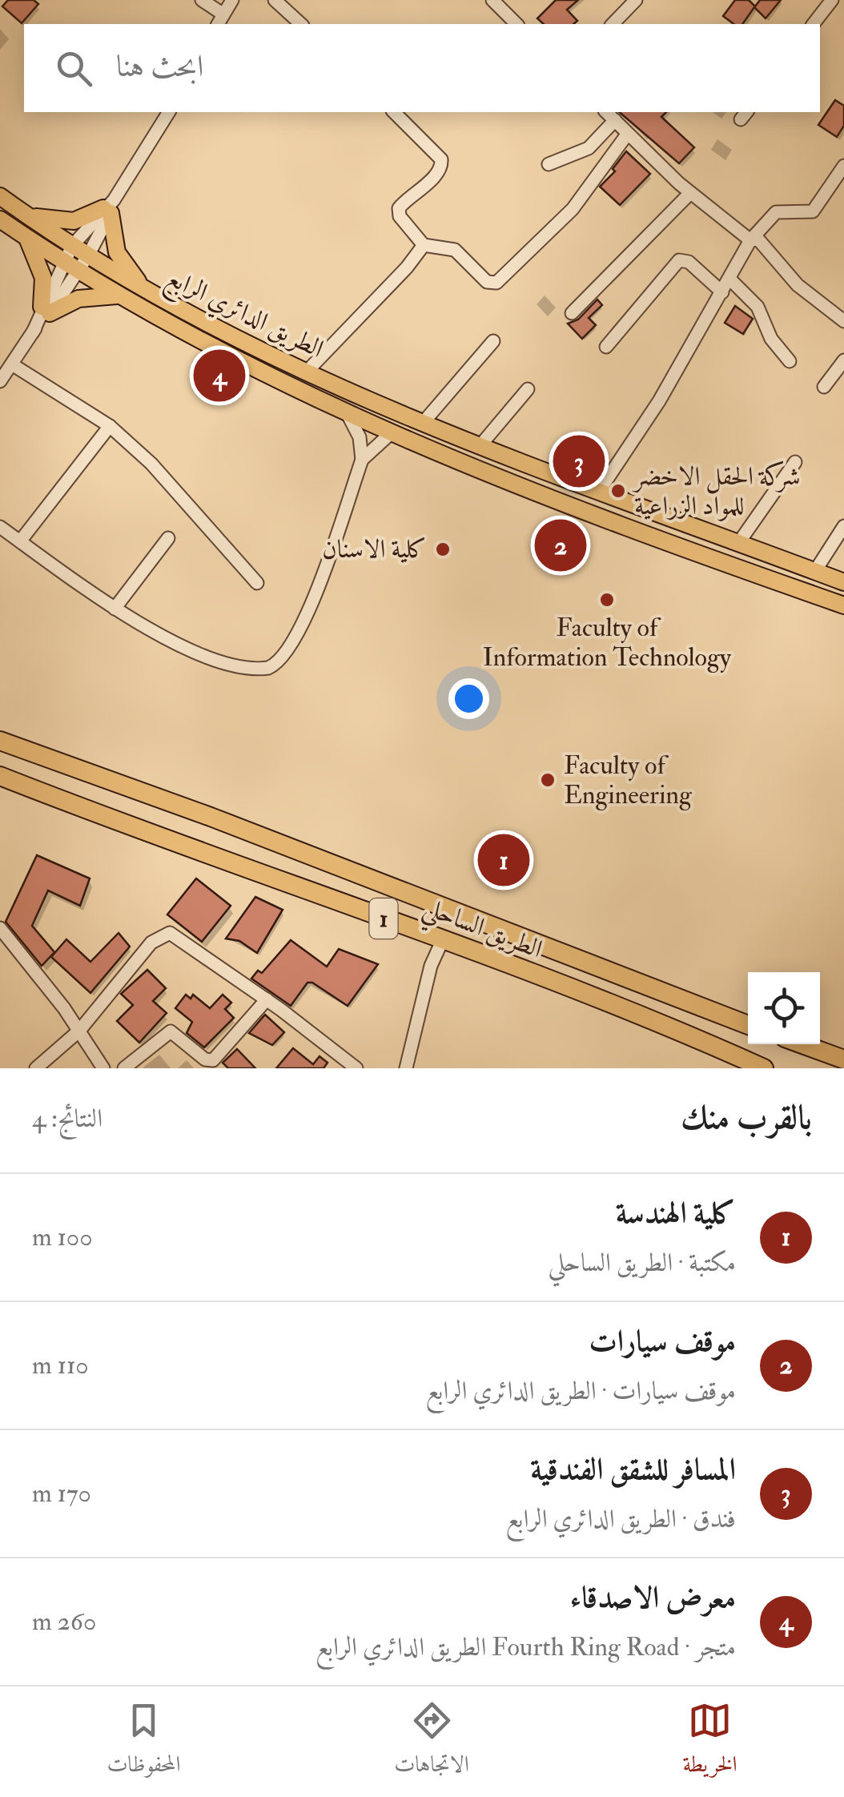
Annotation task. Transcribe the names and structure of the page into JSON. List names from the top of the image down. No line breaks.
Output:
{"streets":{"highway":["1","الطريق الساحلي"],"main road":["الطريق الدائري الرابع"]},"places":["شركة الحقل الاخضر للمواد الزراعية","كلية الاسنان","Faculty of Information Technology","Faculty of Engineering"],"page":{"search":"ابحث هنا","pins":["4","3","2","1"],"heading":["بالقرب منك","النتائج: 4"],"list":[{"mark":"1","name":"كلية الهندسة","note":"مكتبة · الطريق الساحلي","value":"100 m"},{"mark":"2","name":"موقف سيارات","note":"موقف سيارات · الطريق الدائري الرابع","value":"110 m"},{"mark":"3","name":"المسافر للشقق الفندقية","note":"فندق · الطريق الدائري الرابع","value":"170 m"},{"mark":"4","name":"معرض الاصدقاء","note":"متجر · Fourth Ring Road الطريق الدائري الرابع","value":"260 m"}],"nav":["الخريطة","الاتجاهات","المحفوظات"]}}
